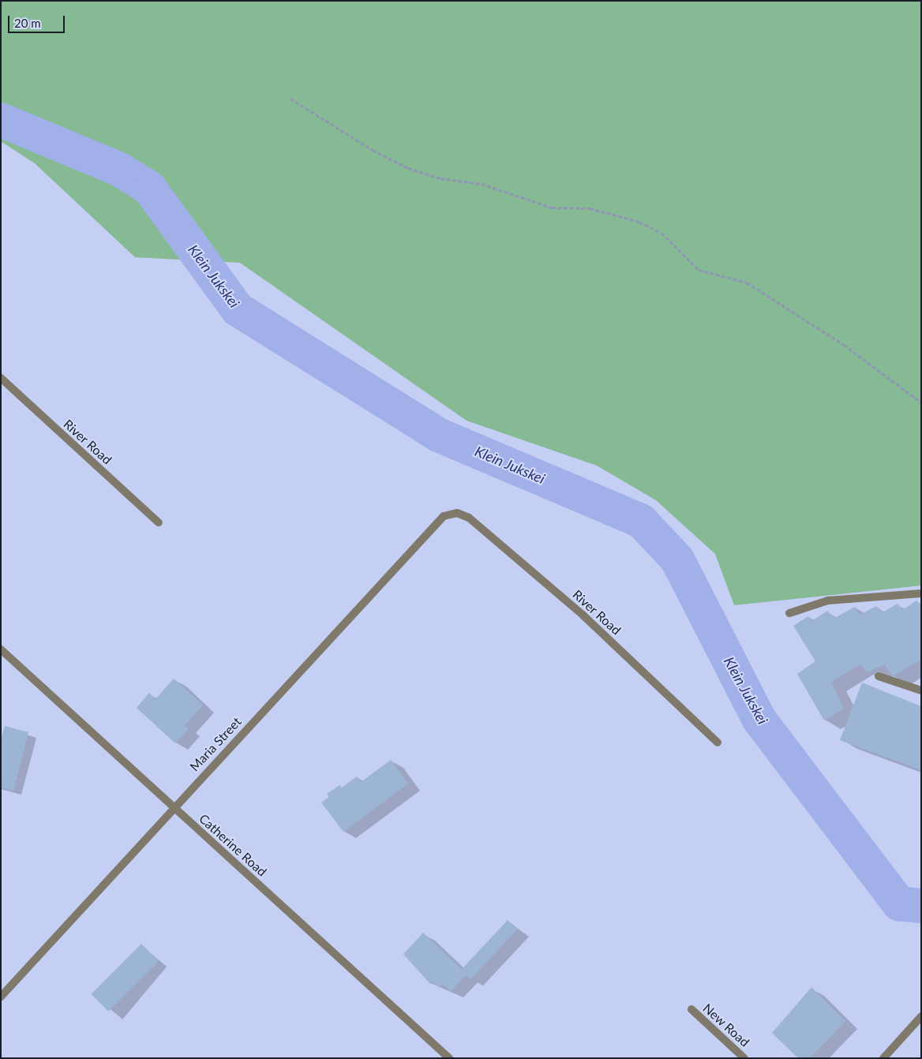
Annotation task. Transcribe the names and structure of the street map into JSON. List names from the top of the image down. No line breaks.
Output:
{"streets":{"street":["River Road","Maria Street","Catherine Road","New Road"]},"crossings":[["River Road","Maria Street"],["Maria Street","Catherine Road"]],"water":["Klein Jukskei"],"scale_bar":"20 m"}
